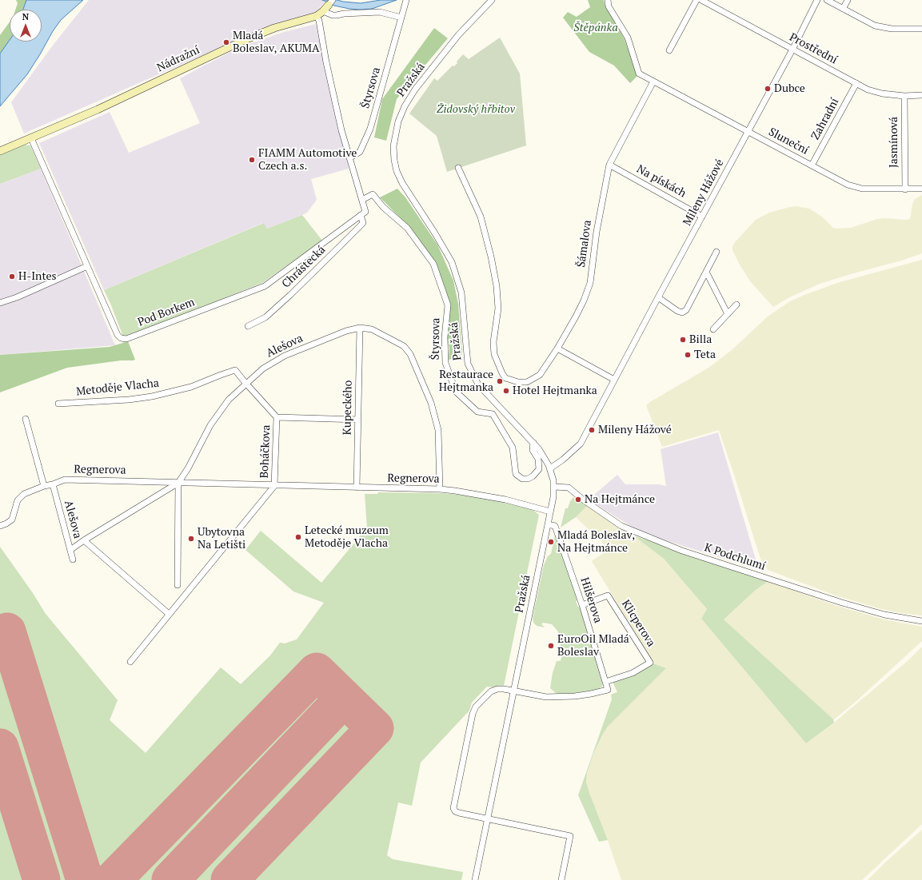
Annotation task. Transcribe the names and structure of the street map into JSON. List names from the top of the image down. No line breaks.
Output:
{"streets":{"street":["Prostřední","Nádražní","Pražská","Štyrsova","Zahradní","Sluneční","Jasmínová","Na pískách","Mileny Hážové","Šámalova","Chrástecká","Pod Borkem","Alešova","Metoděje Vlacha","Kupeckého","Boháčkova","Regnerova","K Podchlumí","Hilšerova","Klicperova"]},"crossings":[["Prostřední","Zahradní"],["Prostřední","Jasmínová"],["Prostřední","Mileny Hážové"],["Pražská","Štyrsova"],["Pražská","Mileny Hážové"],["Pražská","Regnerova"],["Pražská","K Podchlumí"],["Pražská","Hilšerova"],["Zahradní","Sluneční"],["Sluneční","Jasmínová"],["Sluneční","Mileny Hážové"],["Sluneční","Šámalova"],["Na pískách","Mileny Hážové"],["Na pískách","Šámalova"],["Chrástecká","Pod Borkem"],["Alešova","Metoděje Vlacha"],["Alešova","Kupeckého"],["Alešova","Boháčkova"],["Alešova","Regnerova"],["Metoděje Vlacha","Boháčkova"],["Kupeckého","Boháčkova"],["Kupeckého","Regnerova"],["Boháčkova","Regnerova"],["Hilšerova","Klicperova"]],"parks":["Štěpánka","Židovský hřbitov"],"places":["Mladá Boleslav, AKUMA","Dubce","FIAMM Automotive Czech a.s.","H-Intes","Billa","Teta","Restaurace Hejtmanka","Hotel Hejtmanka","Mileny Hážové","Na Hejtmánce","Letecké muzeum Metoděje Vlacha","Ubytovna Na Letišti","Mladá Boleslav, Na Hejtmánce","EuroOil Mladá Boleslav"],"north":"top"}
